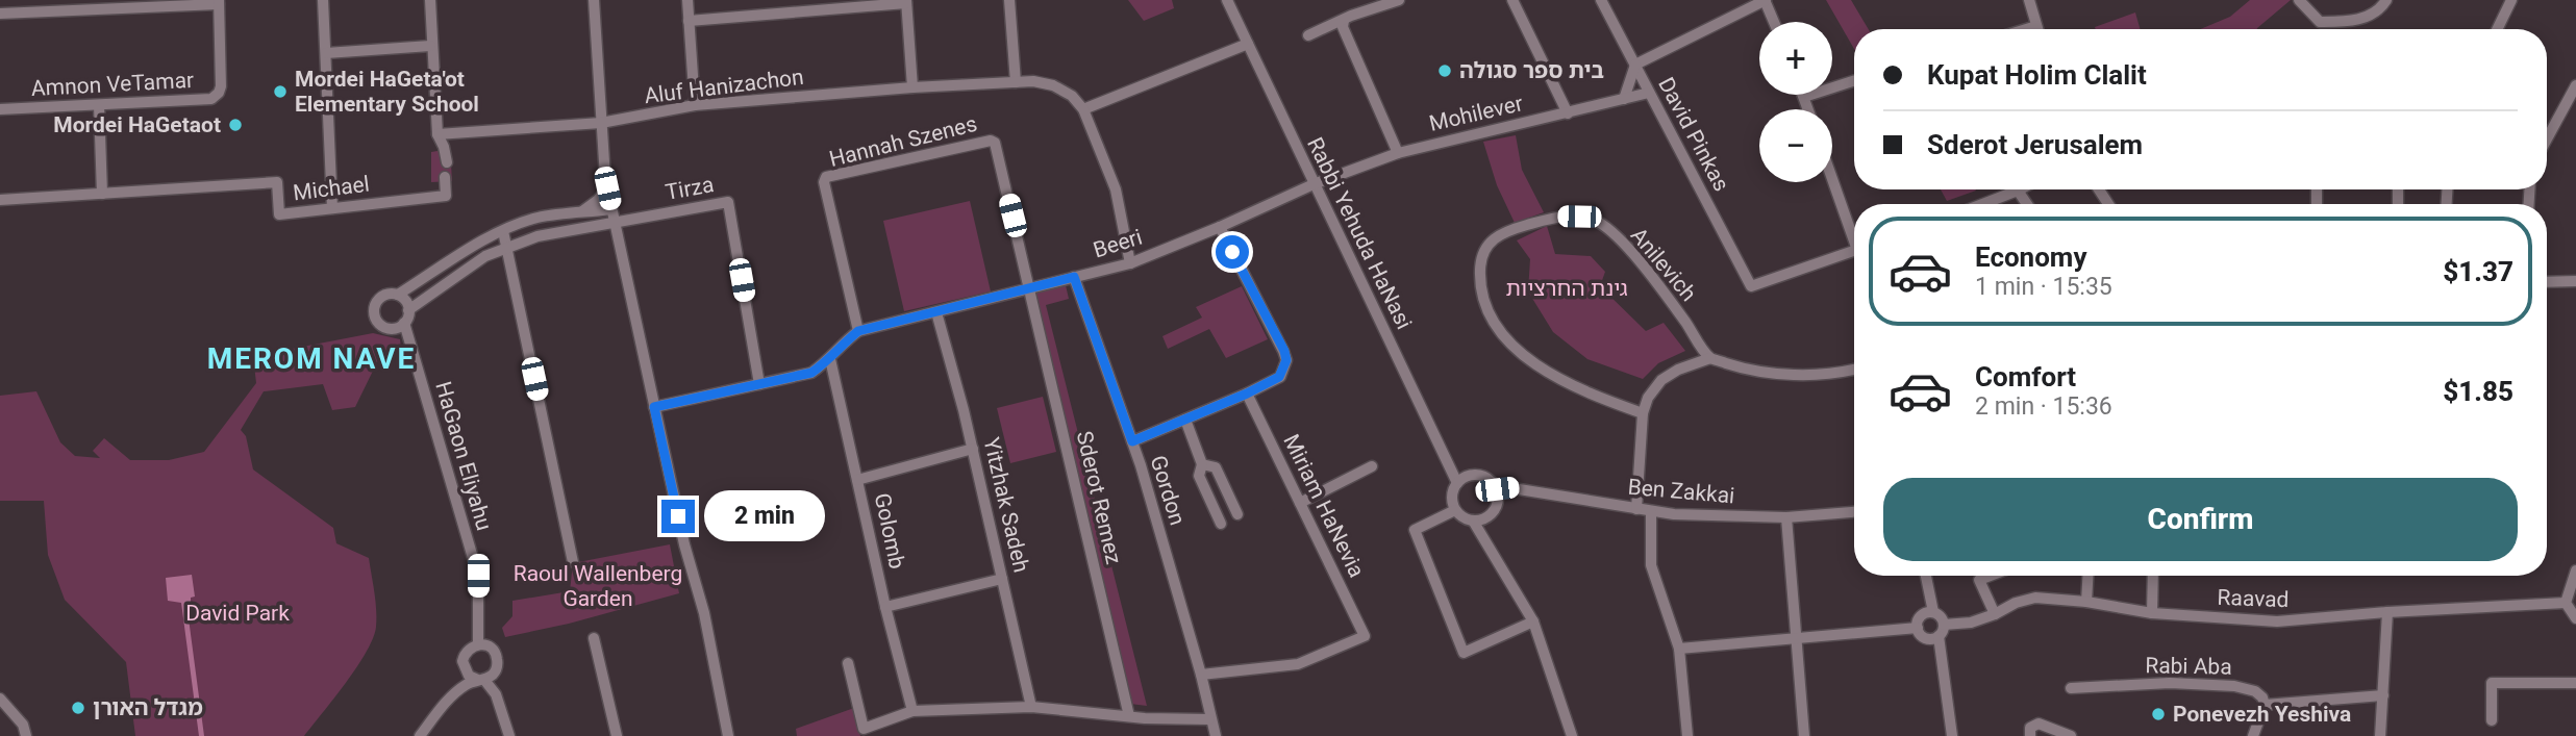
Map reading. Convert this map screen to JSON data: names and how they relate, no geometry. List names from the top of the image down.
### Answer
{
  "streets": {
    "street": [
      "Amnon VeTamar",
      "Aluf Hanizachon",
      "Mohilever",
      "David Pinkas",
      "Hannah Szenes",
      "Michael",
      "Tirza",
      "Rabbi Yehuda HaNasi",
      "Beeri",
      "Anilevich",
      "HaGaon Eliyahu",
      "Gordon",
      "Ben Zakkai",
      "Sderot Remez",
      "Yitzhak Sadeh",
      "Miriam HaNevia",
      "Golomb",
      "Raavad",
      "Rabi Aba"
    ]
  },
  "crossings": [
    ["Mohilever", "David Pinkas"],
    ["Mohilever", "Rabbi Yehuda HaNasi"],
    ["Mohilever", "Beeri"],
    ["Hannah Szenes", "Beeri"],
    ["Hannah Szenes", "Sderot Remez"],
    ["Tirza", "HaGaon Eliyahu"],
    ["Rabbi Yehuda HaNasi", "Beeri"],
    ["Rabbi Yehuda HaNasi", "Ben Zakkai"],
    ["Beeri", "Gordon"],
    ["Beeri", "Sderot Remez"],
    ["Beeri", "Yitzhak Sadeh"],
    ["Gordon", "Miriam HaNevia"]
  ],
  "districts": ["MEROM NAVE"],
  "parks": ["גינת החרציות", "Raoul Wallenberg Garden", "David Park"],
  "places": [
    "בית ספר סגולה",
    "Mordei HaGeta'ot Elementary School",
    "Mordei HaGetaot",
    "מגדל האורן",
    "Ponevezh Yeshiva"
  ],
  "page": {
    "map_buttons": ["+", "−"],
    "banner": ["Kupat Holim Clalit", "Sderot Jerusalem"],
    "list": [
      {
        "name": "Economy",
        "note": "1 min · 15:35",
        "value": "$1.37"
      },
      {
        "name": "Comfort",
        "note": "2 min · 15:36",
        "value": "$1.85"
      }
    ],
    "buttons": "Confirm",
    "bubble": "2 min"
  }
}
